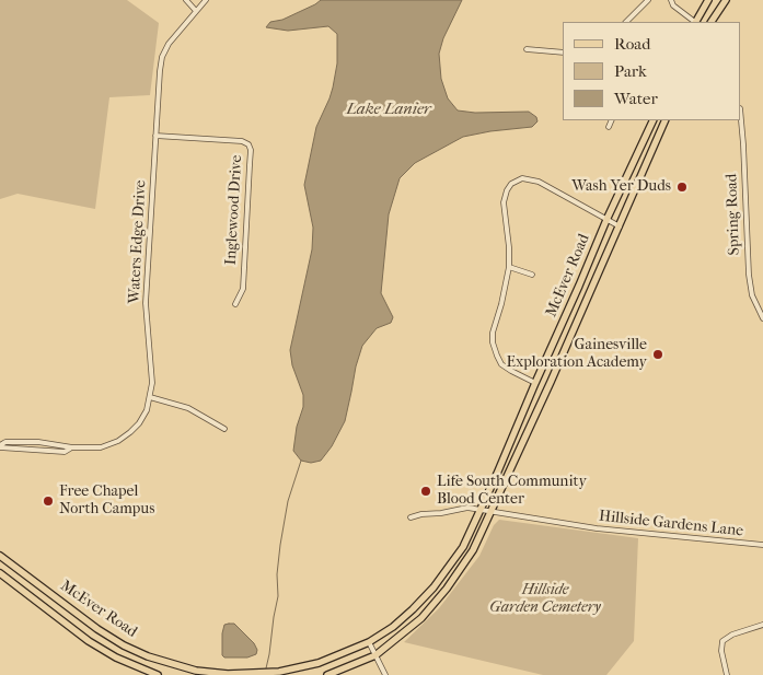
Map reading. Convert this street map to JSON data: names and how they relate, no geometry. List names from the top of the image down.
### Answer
{
  "streets": {
    "main road": ["McEver Road"],
    "street": [
      "Inglewood Drive",
      "Spring Road",
      "Waters Edge Drive",
      "Hillside Gardens Lane"
    ]
  },
  "crossings": [
    ["Inglewood Drive", "Waters Edge Drive"],
    ["McEver Road", "Hillside Gardens Lane"]
  ],
  "water": ["Lake Lanier"],
  "parks": ["Hillside Garden Cemetery"],
  "places": [
    "Wash Yer Duds",
    "Gainesville Exploration Academy",
    "Life South Community Blood Center",
    "Free Chapel North Campus"
  ],
  "legend": ["Road", "Park", "Water"]
}
